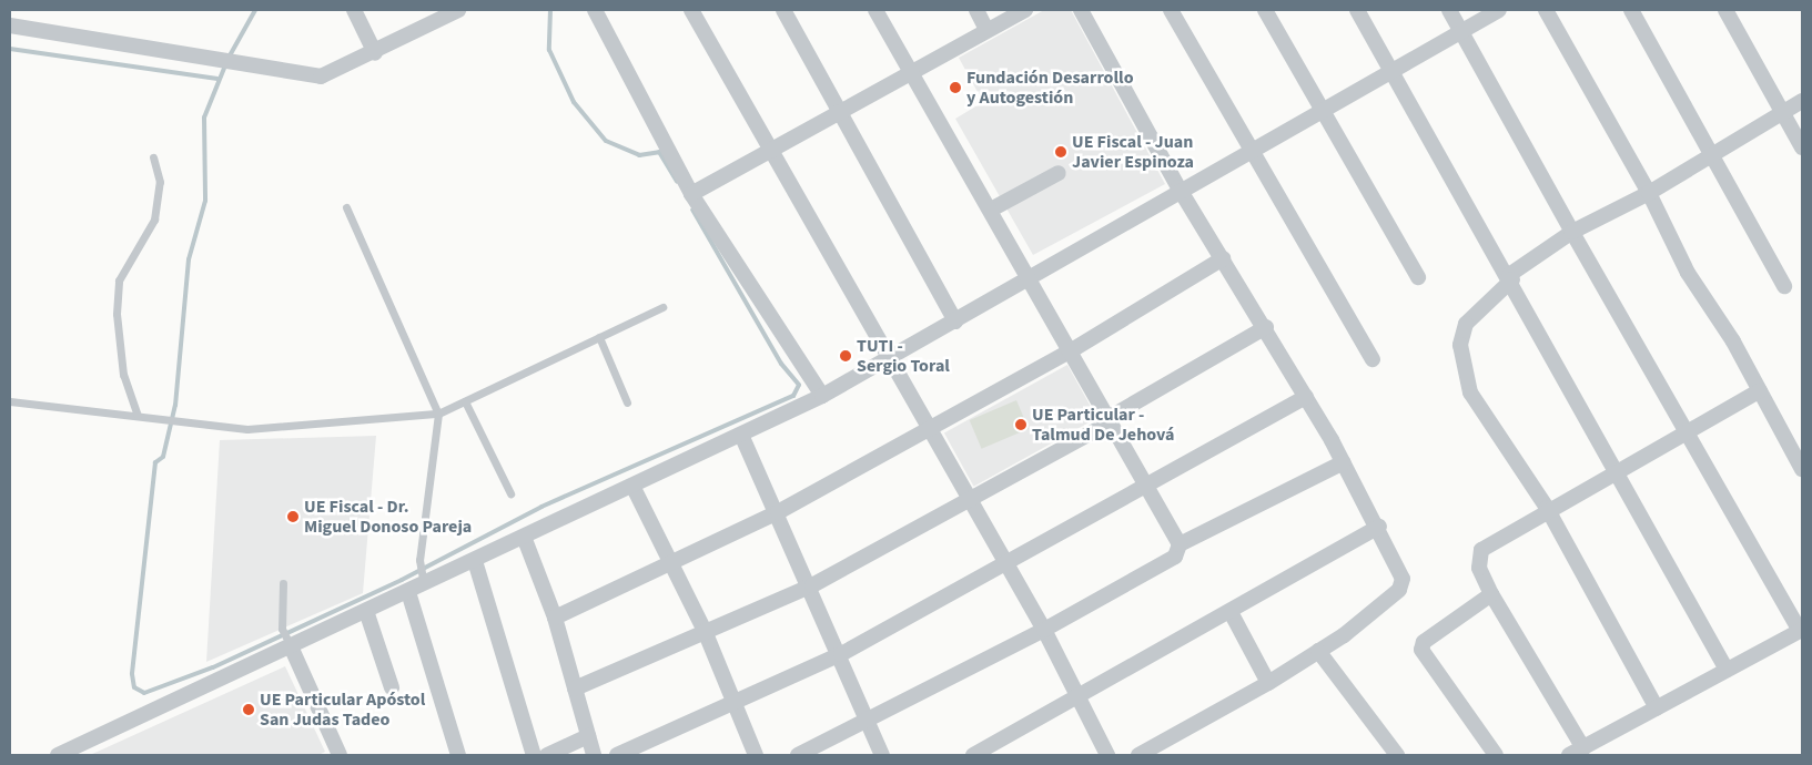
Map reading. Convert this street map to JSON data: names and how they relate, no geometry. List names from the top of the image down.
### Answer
{
  "places": [
    "Fundación Desarrollo y Autogestión",
    "UE Fiscal - Juan Javier Espinoza",
    "TUTI - Sergio Toral",
    "UE Particular - Talmud De Jehová",
    "UE Fiscal - Dr. Miguel Donoso Pareja",
    "UE Particular Apóstol San Judas Tadeo"
  ]
}
